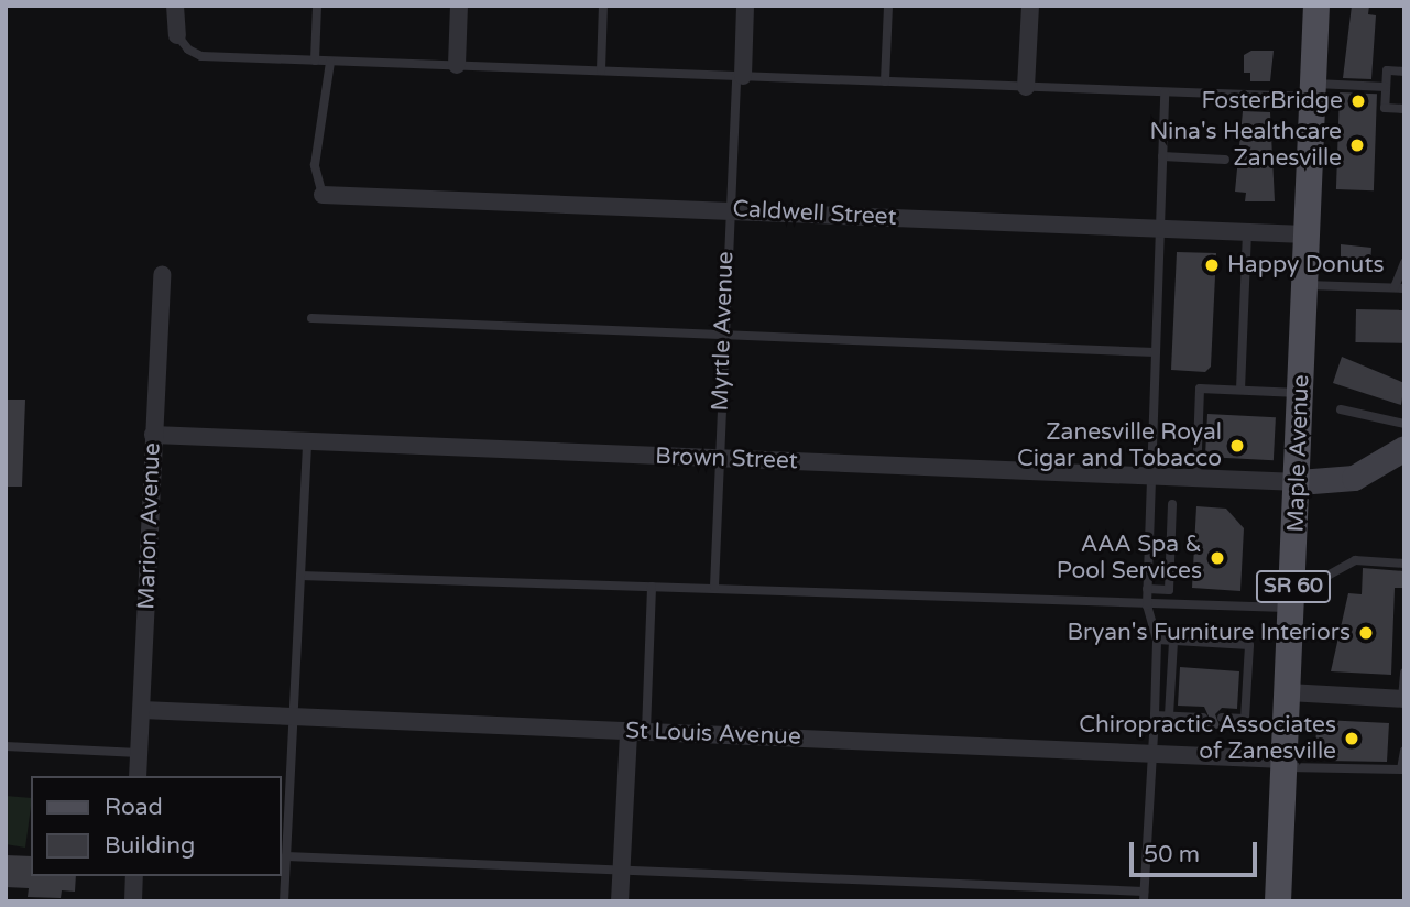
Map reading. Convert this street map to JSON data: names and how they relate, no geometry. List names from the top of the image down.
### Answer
{
  "streets": {
    "main road": ["Maple Avenue", "SR 60"],
    "street": [
      "Caldwell Street",
      "Myrtle Avenue",
      "Brown Street",
      "Marion Avenue",
      "St Louis Avenue"
    ]
  },
  "crossings": [
    ["Caldwell Street", "Myrtle Avenue"],
    ["Caldwell Street", "Maple Avenue"],
    ["Myrtle Avenue", "Brown Street"],
    ["Maple Avenue", "Brown Street"],
    ["Maple Avenue", "St Louis Avenue"],
    ["Brown Street", "Marion Avenue"],
    ["Marion Avenue", "St Louis Avenue"]
  ],
  "places": [
    "FosterBridge",
    "Nina's Healthcare Zanesville",
    "Happy Donuts",
    "Zanesville Royal Cigar and Tobacco",
    "AAA Spa & Pool Services",
    "Bryan's Furniture Interiors",
    "Chiropractic Associates of Zanesville"
  ],
  "legend": ["Road", "Building"],
  "scale_bar": "50 m"
}
